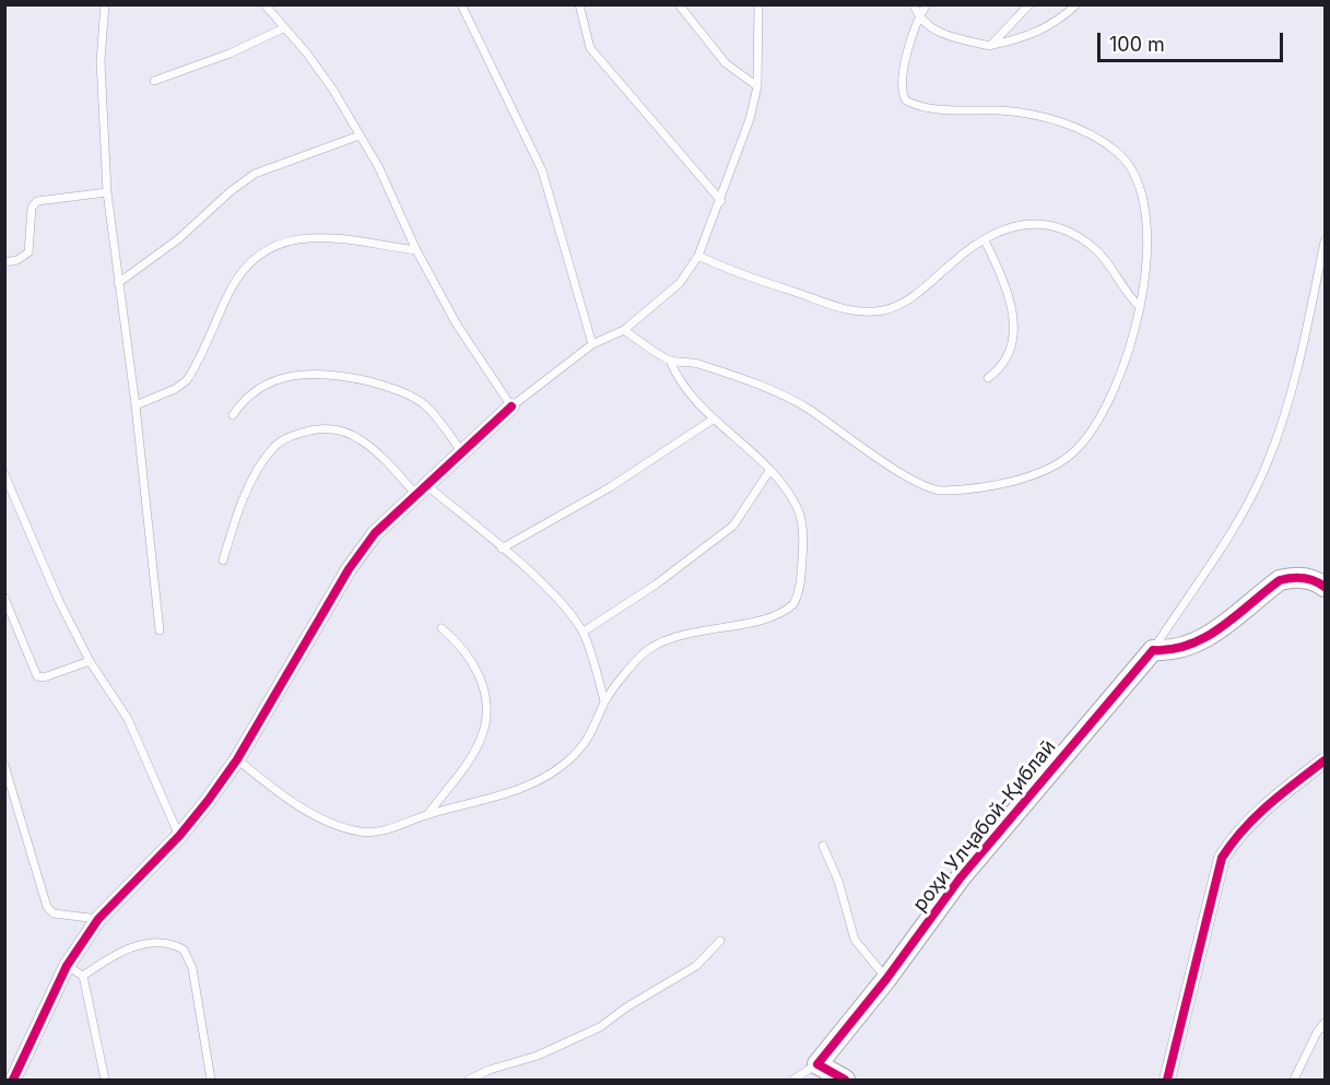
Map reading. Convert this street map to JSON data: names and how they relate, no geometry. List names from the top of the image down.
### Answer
{
  "streets": {
    "street": ["роҳи Улҷабой-Қиблаӣ"]
  },
  "scale_bar": "100 m"
}
